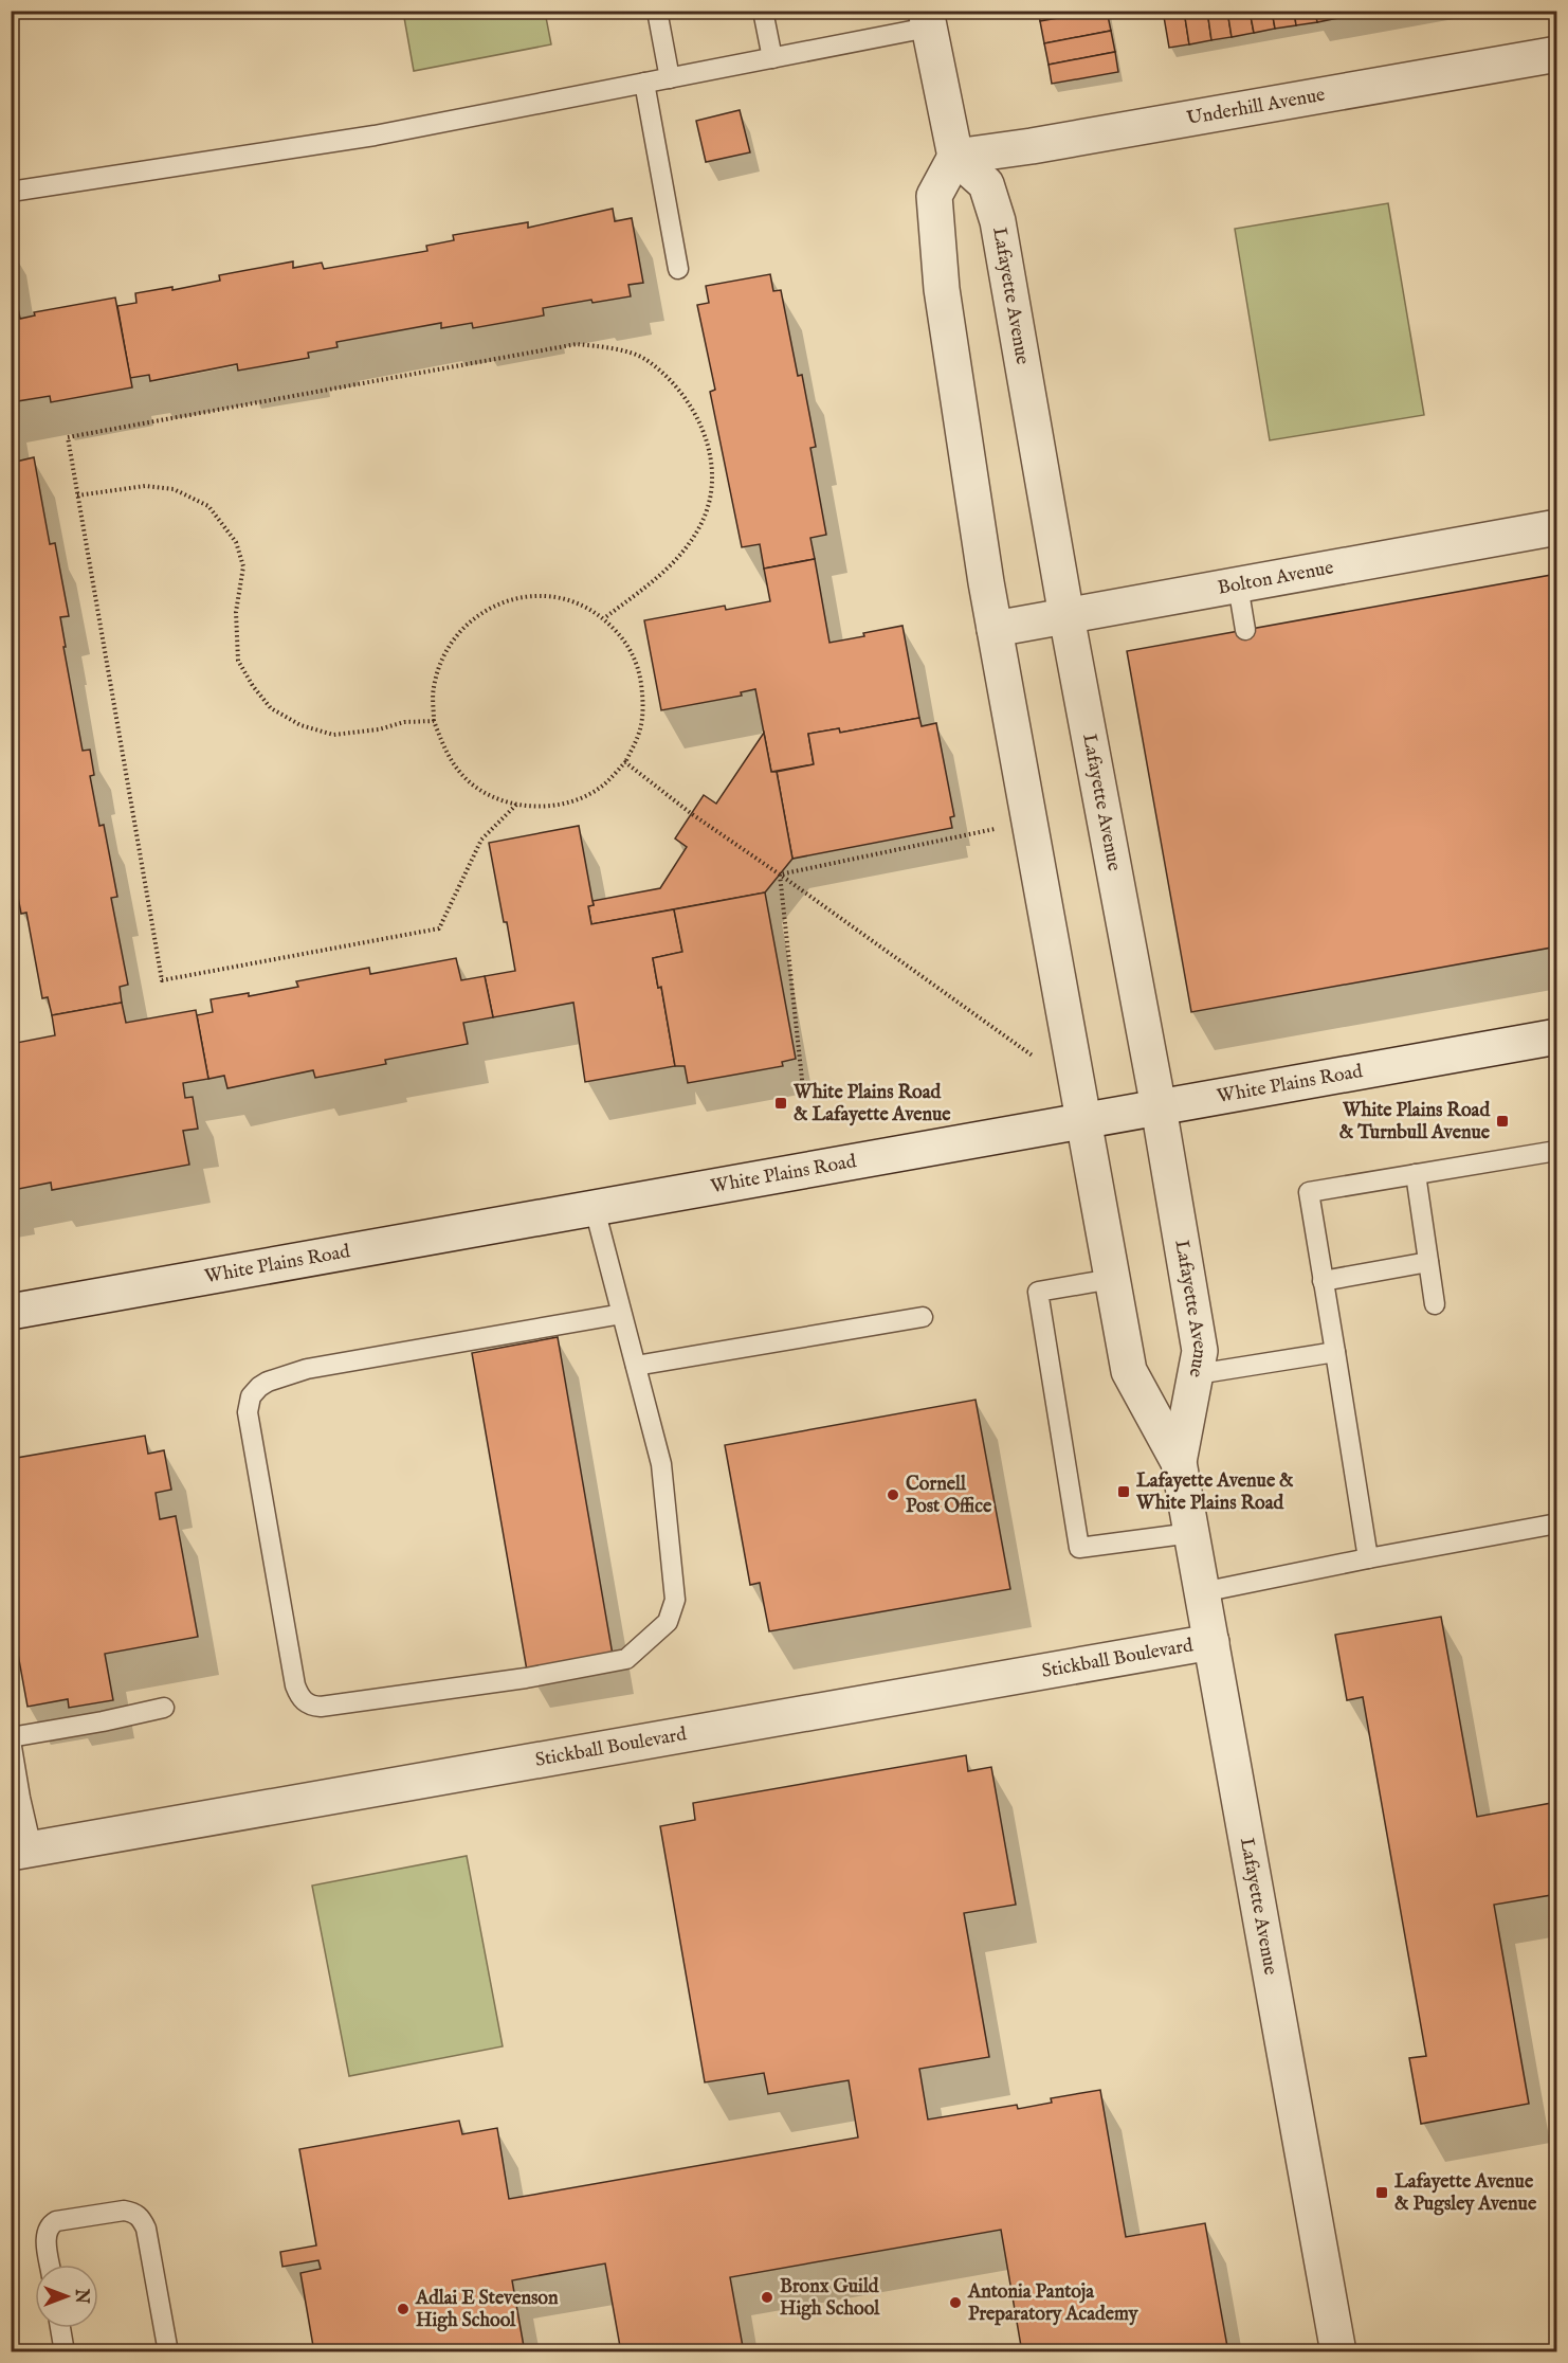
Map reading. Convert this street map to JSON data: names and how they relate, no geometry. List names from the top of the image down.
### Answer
{
  "streets": {
    "street": [
      "Underhill Avenue",
      "Lafayette Avenue",
      "Bolton Avenue",
      "White Plains Road",
      "Stickball Boulevard"
    ]
  },
  "crossings": [
    ["Underhill Avenue", "Lafayette Avenue"],
    ["Lafayette Avenue", "Bolton Avenue"],
    ["Lafayette Avenue", "White Plains Road"],
    ["Lafayette Avenue", "Stickball Boulevard"]
  ],
  "places": {
    "transit": [
      "White Plains Road & Lafayette Avenue",
      "White Plains Road & Turnbull Avenue",
      "Lafayette Avenue & White Plains Road",
      "Lafayette Avenue & Pugsley Avenue"
    ],
    "other": [
      "Cornell Post Office",
      "Bronx Guild High School",
      "Antonia Pantoja Preparatory Academy",
      "Adlai E Stevenson High School"
    ]
  },
  "north": "right"
}
